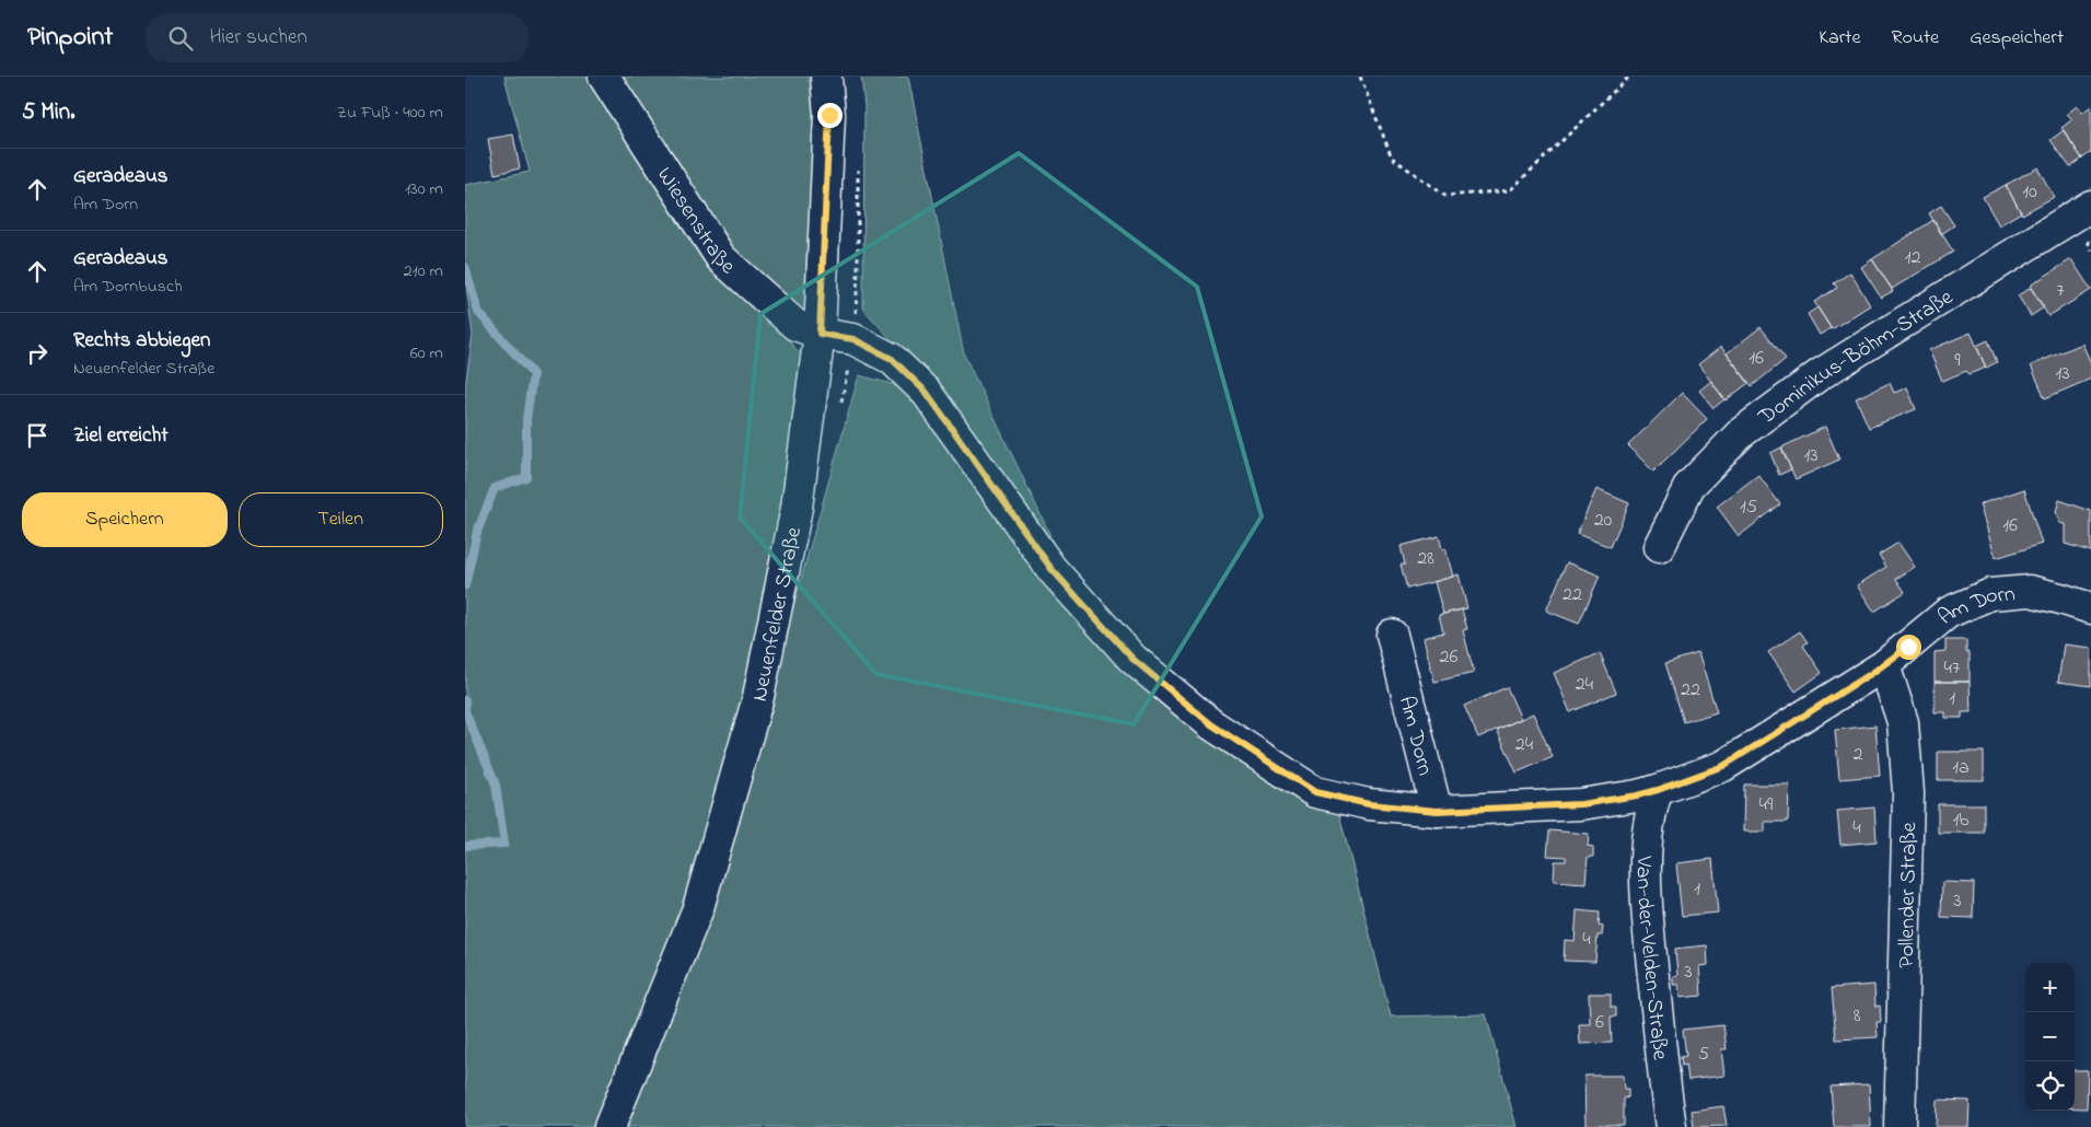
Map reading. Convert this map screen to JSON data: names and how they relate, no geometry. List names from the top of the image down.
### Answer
{
  "streets": {
    "street": [
      "Wiesenstraße",
      "Dominikus-Böhm-Straße",
      "Am Dorn",
      "Neuenfelder Straße",
      "Pollender Straße",
      "Van-der-Velden-Straße"
    ]
  },
  "crossings": [
    ["Wiesenstraße", "Am Dorn"],
    ["Wiesenstraße", "Neuenfelder Straße"],
    ["Am Dorn", "Pollender Straße"],
    ["Am Dorn", "Van-der-Velden-Straße"]
  ],
  "house_numbers": [
    "10",
    "12",
    "7",
    "16",
    "9",
    "13",
    "13",
    "15",
    "20",
    "16",
    "28",
    "22",
    "26",
    "47",
    "24",
    "22",
    "1",
    "24",
    "2",
    "1a",
    "49",
    "1b",
    "4",
    "1",
    "3",
    "4",
    "3",
    "8",
    "6",
    "5"
  ],
  "page": {
    "header": "Pinpoint",
    "search": "Hier suchen",
    "nav": ["Karte", "Route", "Gespeichert"],
    "heading": ["5 Min.", "Zu Fuß · 400 m"],
    "list": [
      ["Geradeaus", "Am Dorn", "130 m"],
      ["Geradeaus", "Am Dornbusch", "210 m"],
      ["Rechts abbiegen", "Neuenfelder Straße", "60 m"],
      "Ziel erreicht"
    ],
    "buttons": ["Speichern", "Teilen"],
    "map_buttons": ["+", "−"]
  }
}
